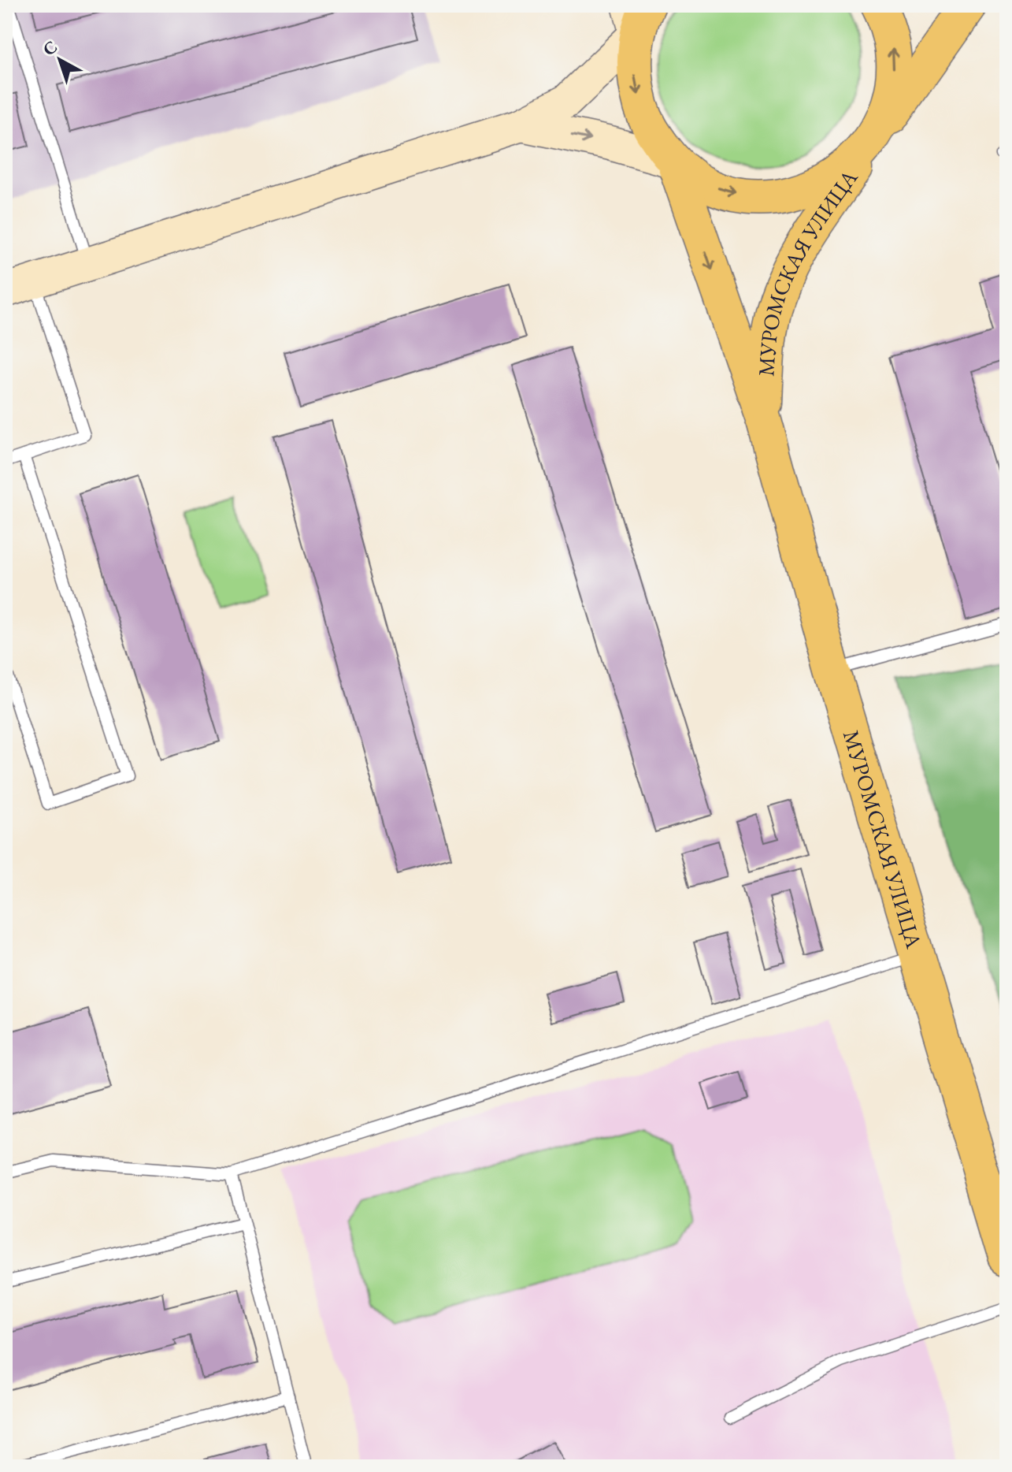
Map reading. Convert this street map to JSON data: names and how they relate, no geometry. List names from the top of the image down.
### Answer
{
  "streets": {
    "main road": ["МУРОМСКАЯ УЛИЦА"]
  },
  "north": "top left"
}
